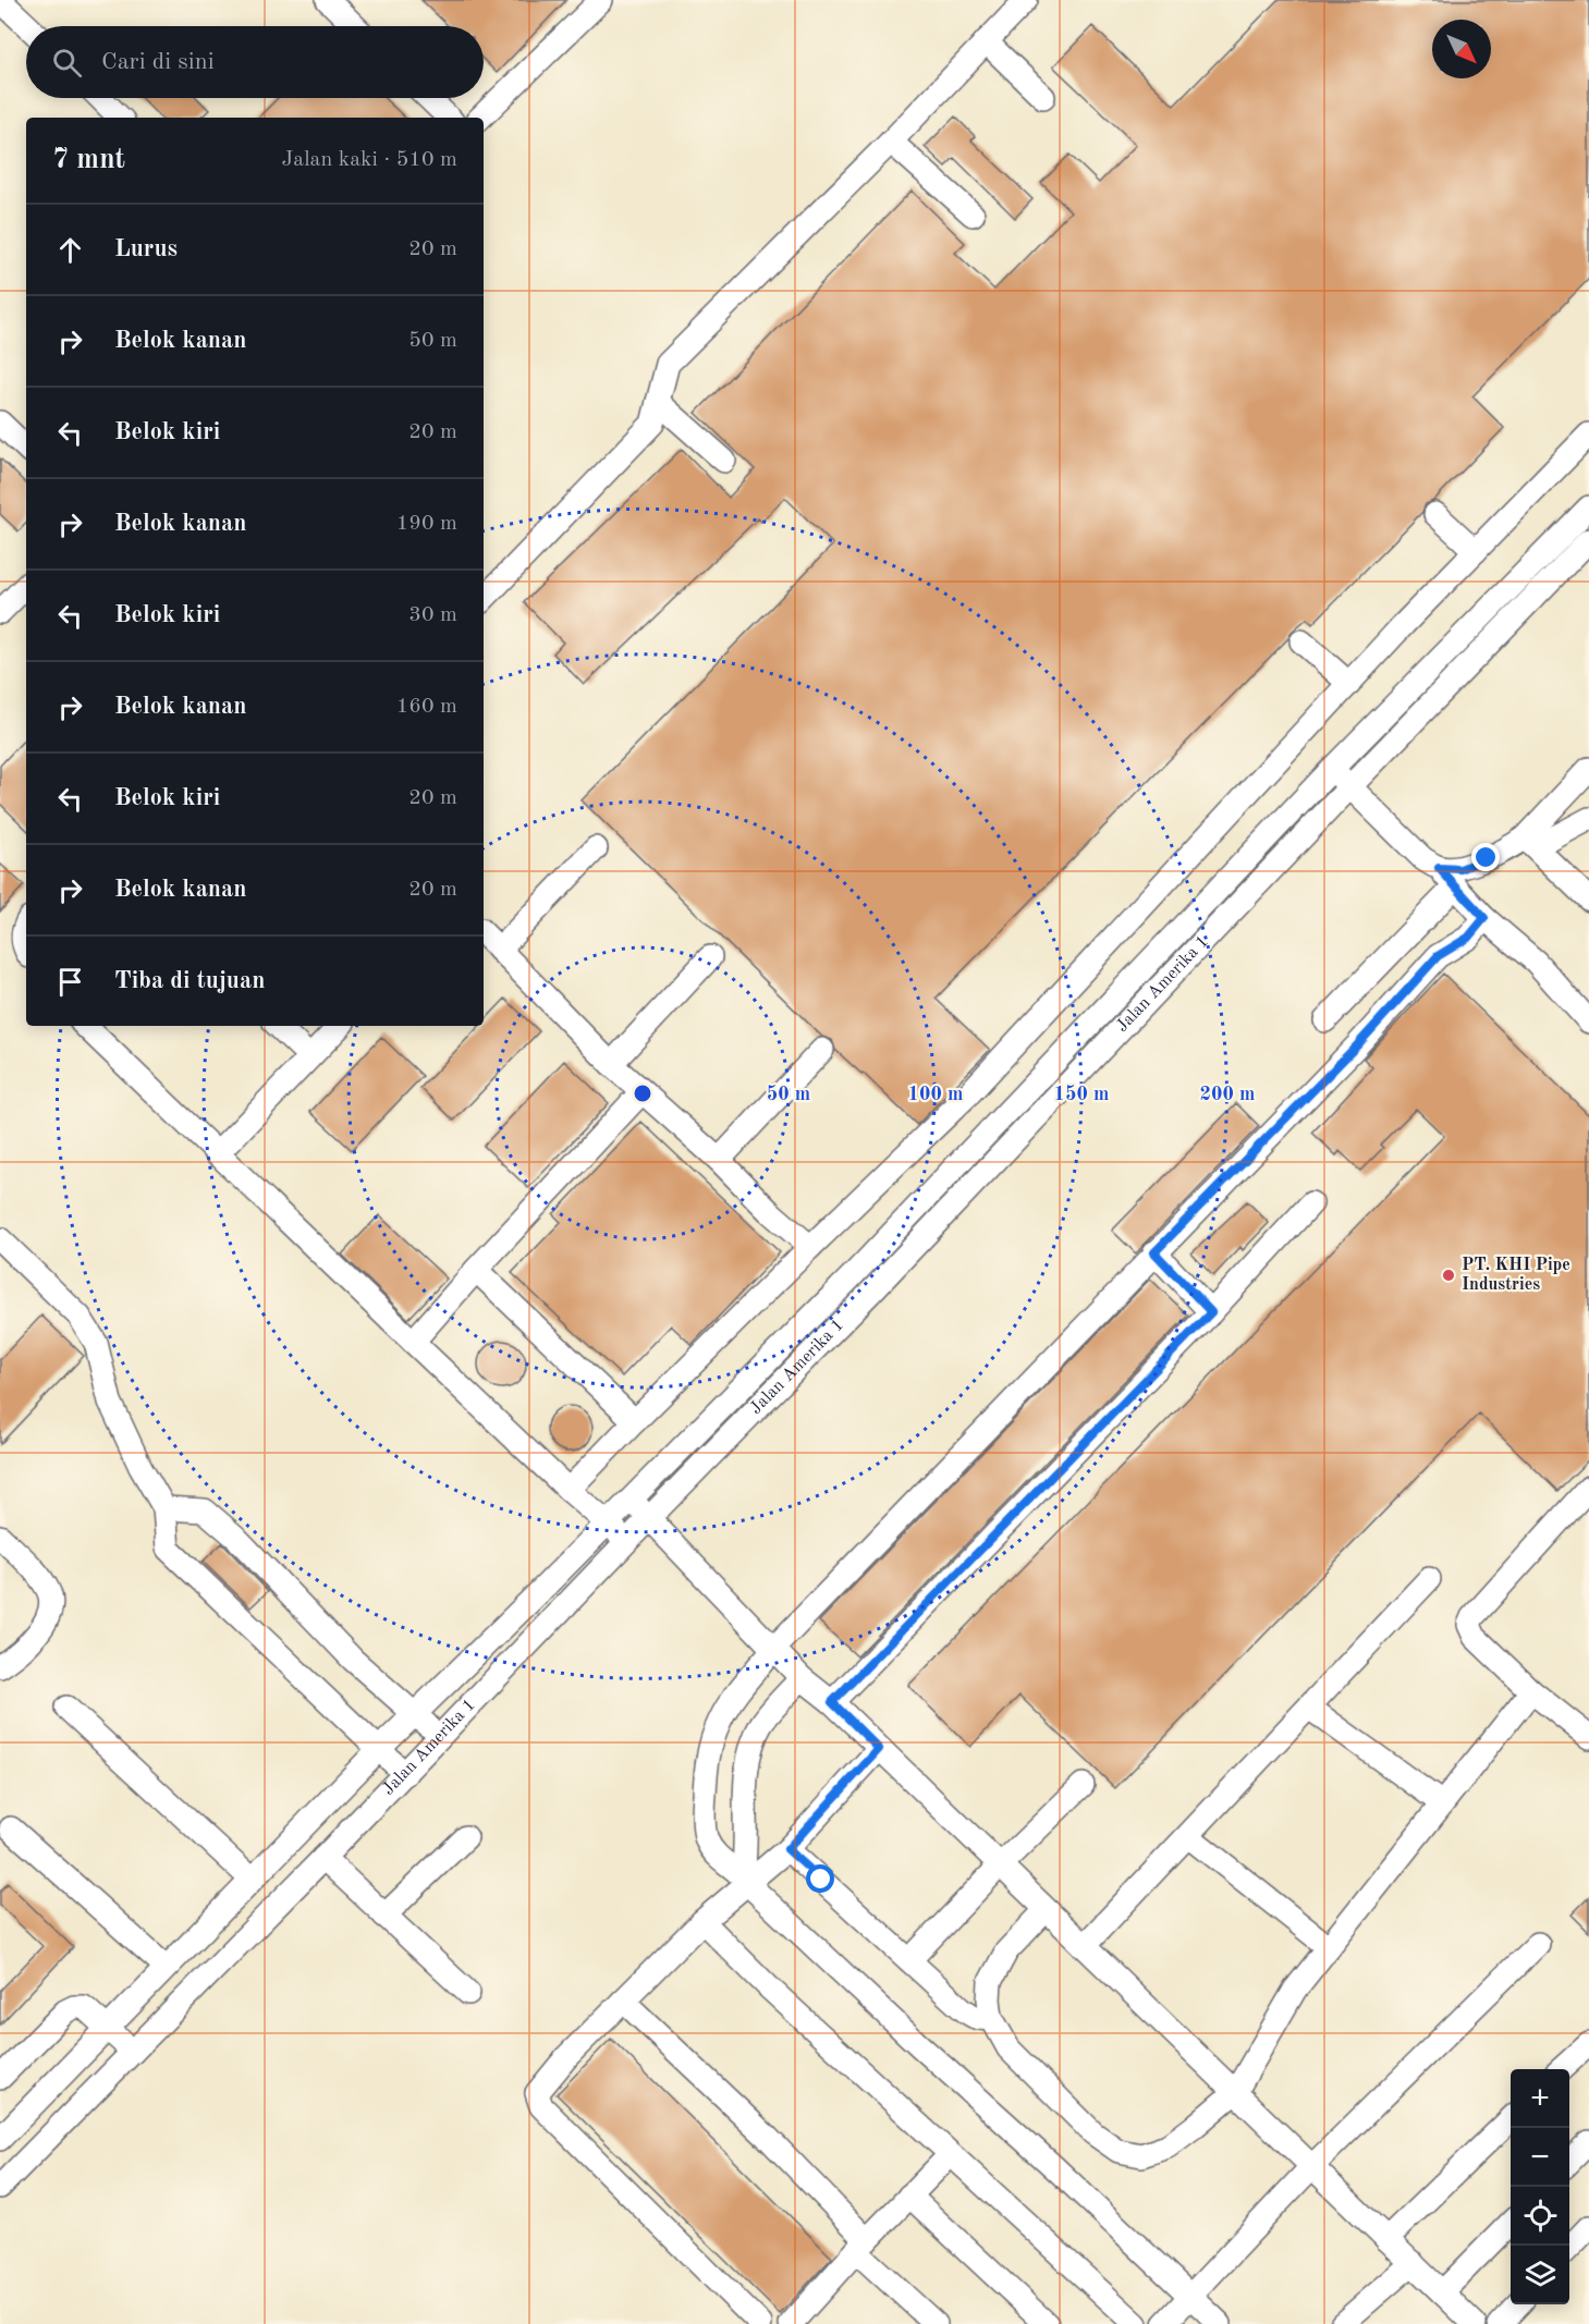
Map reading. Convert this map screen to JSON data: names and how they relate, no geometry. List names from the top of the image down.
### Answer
{
  "streets": {
    "street": ["Jalan Amerika 1"]
  },
  "places": ["PT. KHI Pipe Industries"],
  "north": "bottom right",
  "page": {
    "search": "Cari di sini",
    "heading": ["7 mnt", "Jalan kaki · 510 m"],
    "list": [
      ["Lurus", "20 m"],
      ["Belok kanan", "50 m"],
      ["Belok kiri", "20 m"],
      ["Belok kanan", "190 m"],
      ["Belok kiri", "30 m"],
      ["Belok kanan", "160 m"],
      ["Belok kiri", "20 m"],
      ["Belok kanan", "20 m"],
      "Tiba di tujuan"
    ],
    "map_buttons": ["+", "−"]
  },
  "rings": [
    "50 m",
    "100 m",
    "150 m",
    "200 m"
  ]
}
